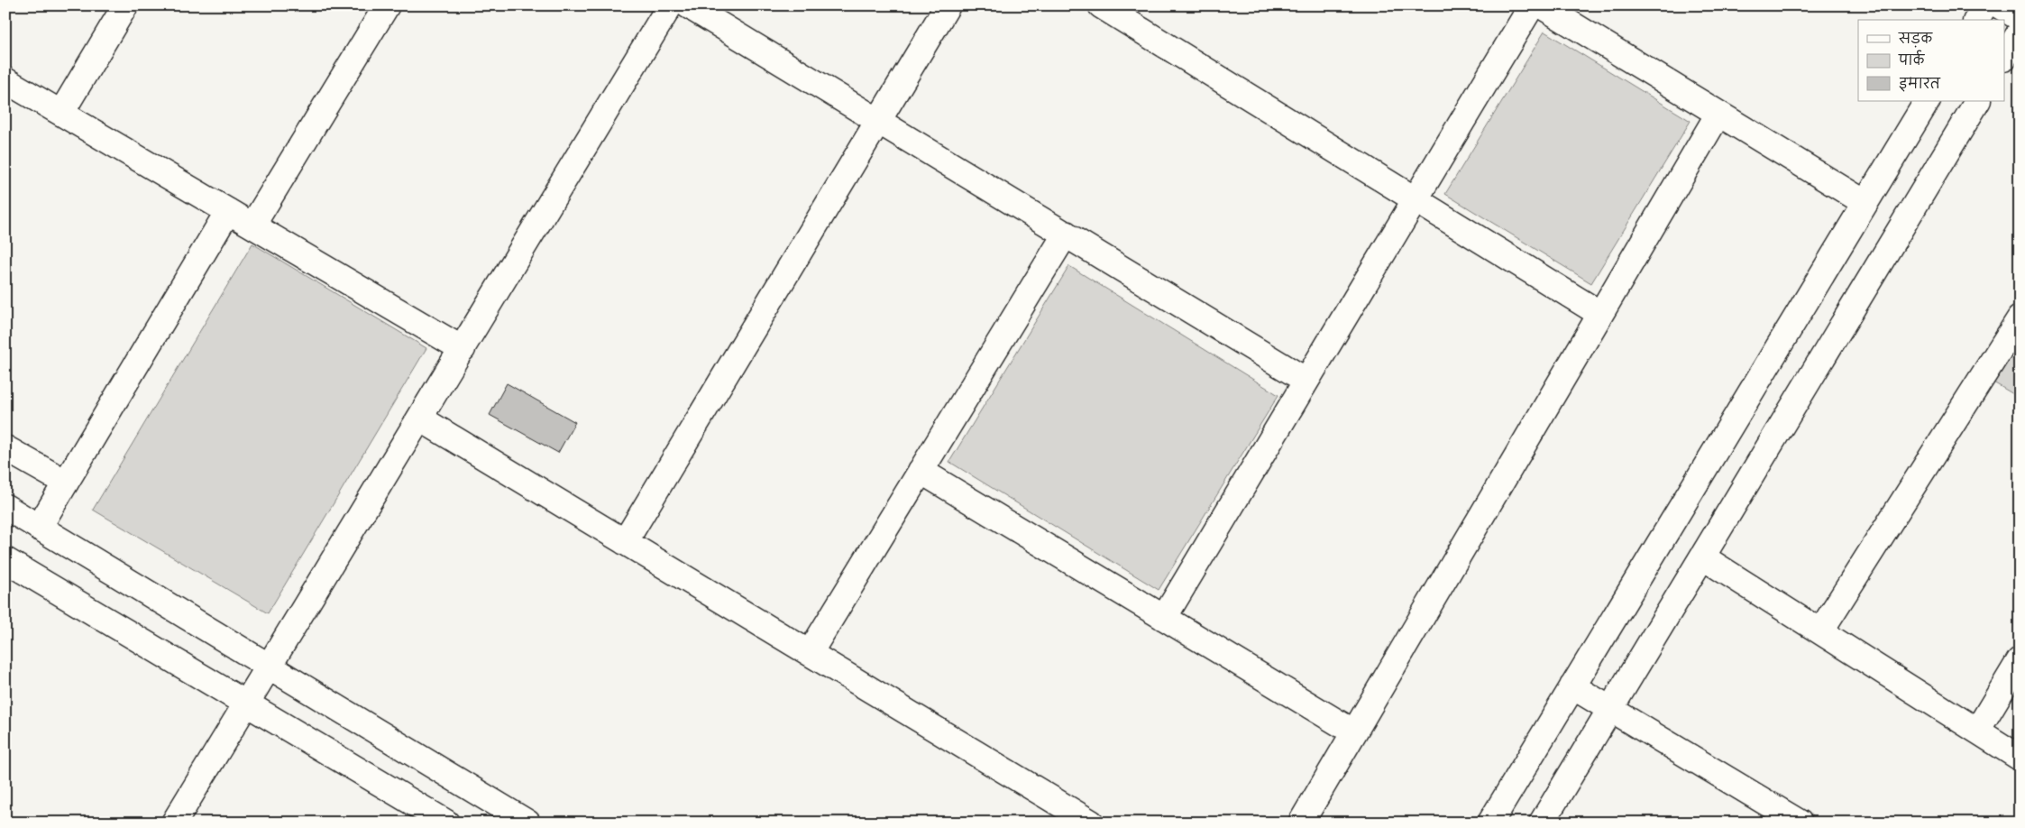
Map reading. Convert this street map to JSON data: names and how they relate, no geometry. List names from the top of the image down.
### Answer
{
  "legend": ["सड़क", "पार्क", "इमारत"]
}
